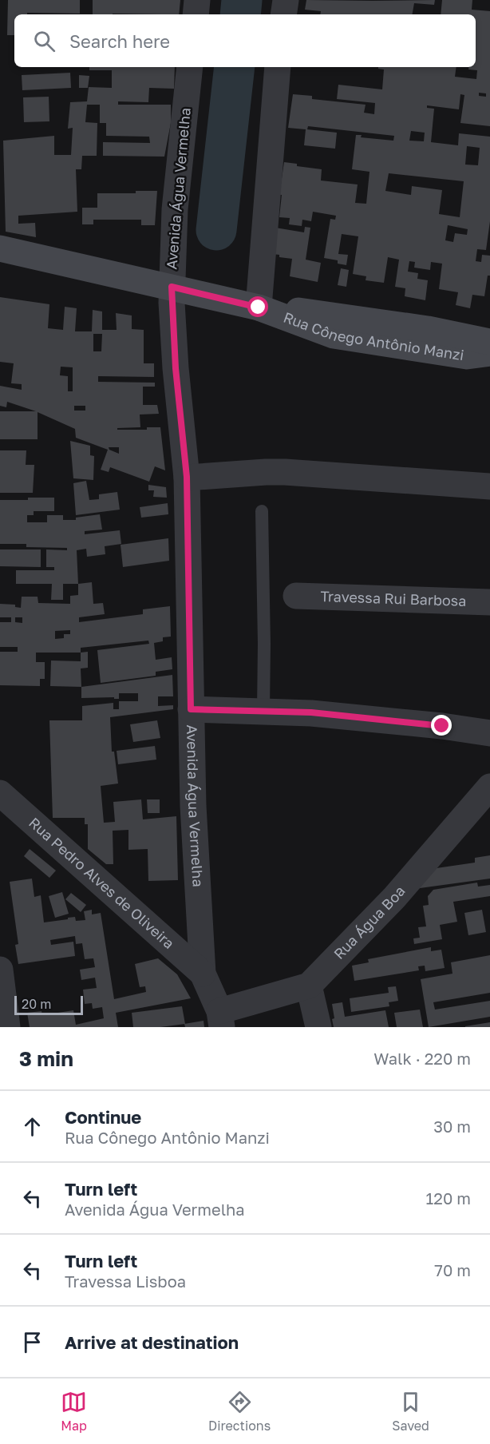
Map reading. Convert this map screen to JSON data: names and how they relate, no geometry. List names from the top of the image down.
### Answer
{
  "streets": {
    "street": [
      "Avenida Água Vermelha",
      "Rua Cônego Antônio Manzi",
      "Travessa Rui Barbosa",
      "Rua Pedro Alves de Oliveira",
      "Rua Água Boa"
    ]
  },
  "crossings": [
    ["Avenida Água Vermelha", "Rua Cônego Antônio Manzi"],
    ["Avenida Água Vermelha", "Rua Pedro Alves de Oliveira"],
    ["Avenida Água Vermelha", "Rua Água Boa"]
  ],
  "scale_bar": "20 m",
  "page": {
    "search": "Search here",
    "scale": "20 m",
    "heading": ["3 min", "Walk · 220 m"],
    "list": [
      ["Continue", "Rua Cônego Antônio Manzi", "30 m"],
      ["Turn left", "Avenida Água Vermelha", "120 m"],
      ["Turn left", "Travessa Lisboa", "70 m"],
      "Arrive at destination"
    ],
    "nav": ["Map", "Directions", "Saved"]
  }
}
